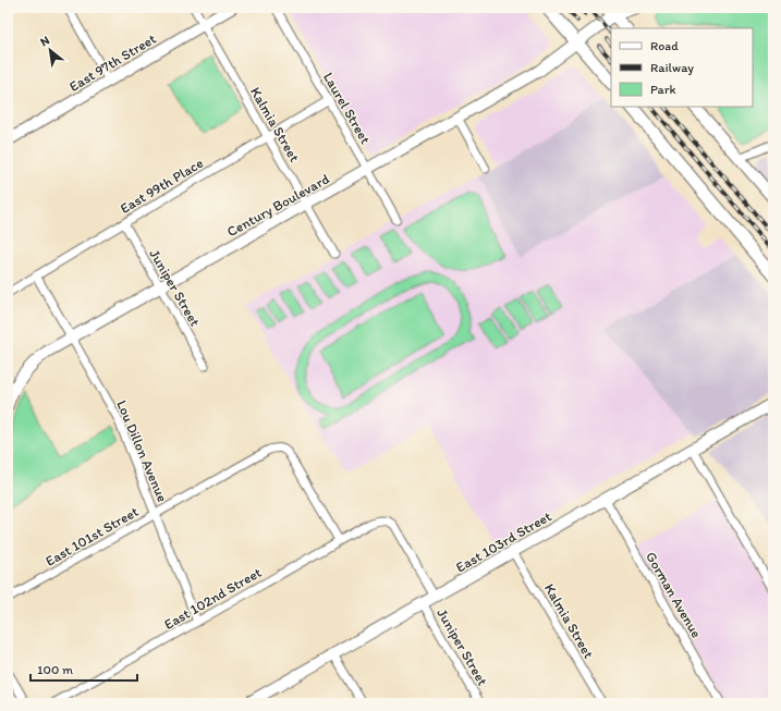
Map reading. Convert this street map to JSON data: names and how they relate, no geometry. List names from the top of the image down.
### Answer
{
  "streets": {
    "street": [
      "East 97th Street",
      "Laurel Street",
      "Kalmia Street",
      "East 99th Place",
      "Century Boulevard",
      "Juniper Street",
      "Lou Dillon Avenue",
      "East 101st Street",
      "East 103rd Street",
      "Gorman Avenue",
      "East 102nd Street"
    ]
  },
  "crossings": [
    ["East 97th Street", "Kalmia Street"],
    ["Laurel Street", "East 99th Place"],
    ["Laurel Street", "Century Boulevard"],
    ["Kalmia Street", "East 99th Place"],
    ["Kalmia Street", "Century Boulevard"],
    ["Kalmia Street", "East 103rd Street"],
    ["East 99th Place", "Juniper Street"],
    ["East 99th Place", "Lou Dillon Avenue"],
    ["Century Boulevard", "Juniper Street"],
    ["Century Boulevard", "Lou Dillon Avenue"],
    ["Juniper Street", "East 103rd Street"],
    ["Juniper Street", "East 102nd Street"],
    ["Lou Dillon Avenue", "East 101st Street"],
    ["Lou Dillon Avenue", "East 102nd Street"],
    ["East 101st Street", "East 102nd Street"],
    ["East 103rd Street", "Gorman Avenue"]
  ],
  "legend": ["Road", "Railway", "Park"],
  "scale_bar": "100 m",
  "north": "top left"
}
